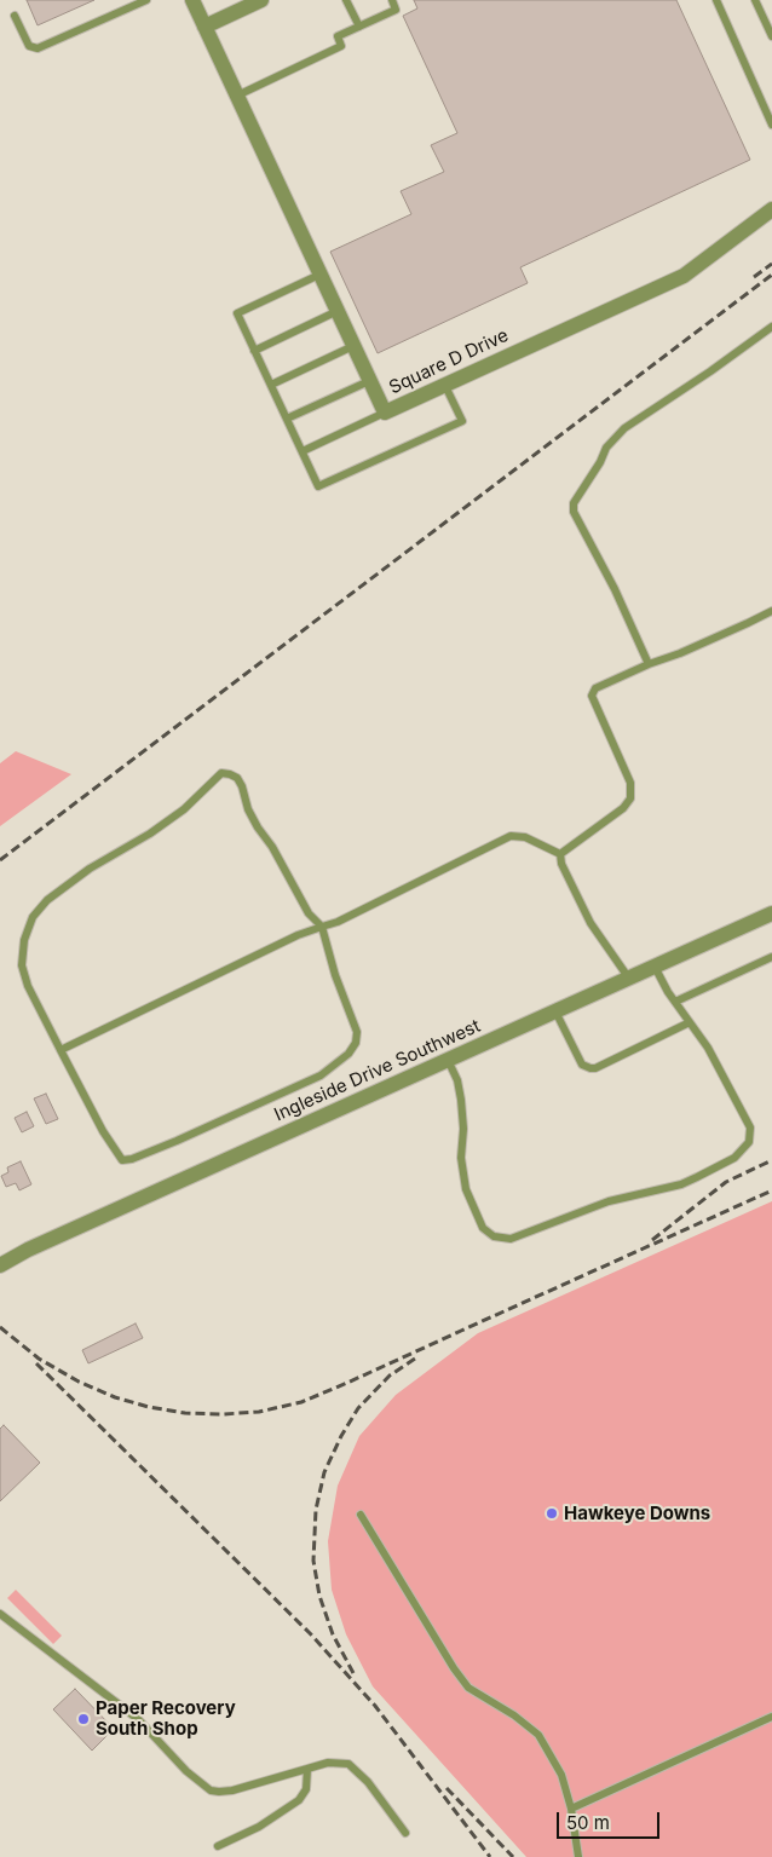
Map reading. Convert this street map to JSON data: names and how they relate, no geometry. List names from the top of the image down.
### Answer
{
  "streets": {
    "street": ["Square D Drive", "Ingleside Drive Southwest"]
  },
  "places": ["Hawkeye Downs", "Paper Recovery South Shop"],
  "scale_bar": "50 m"
}
